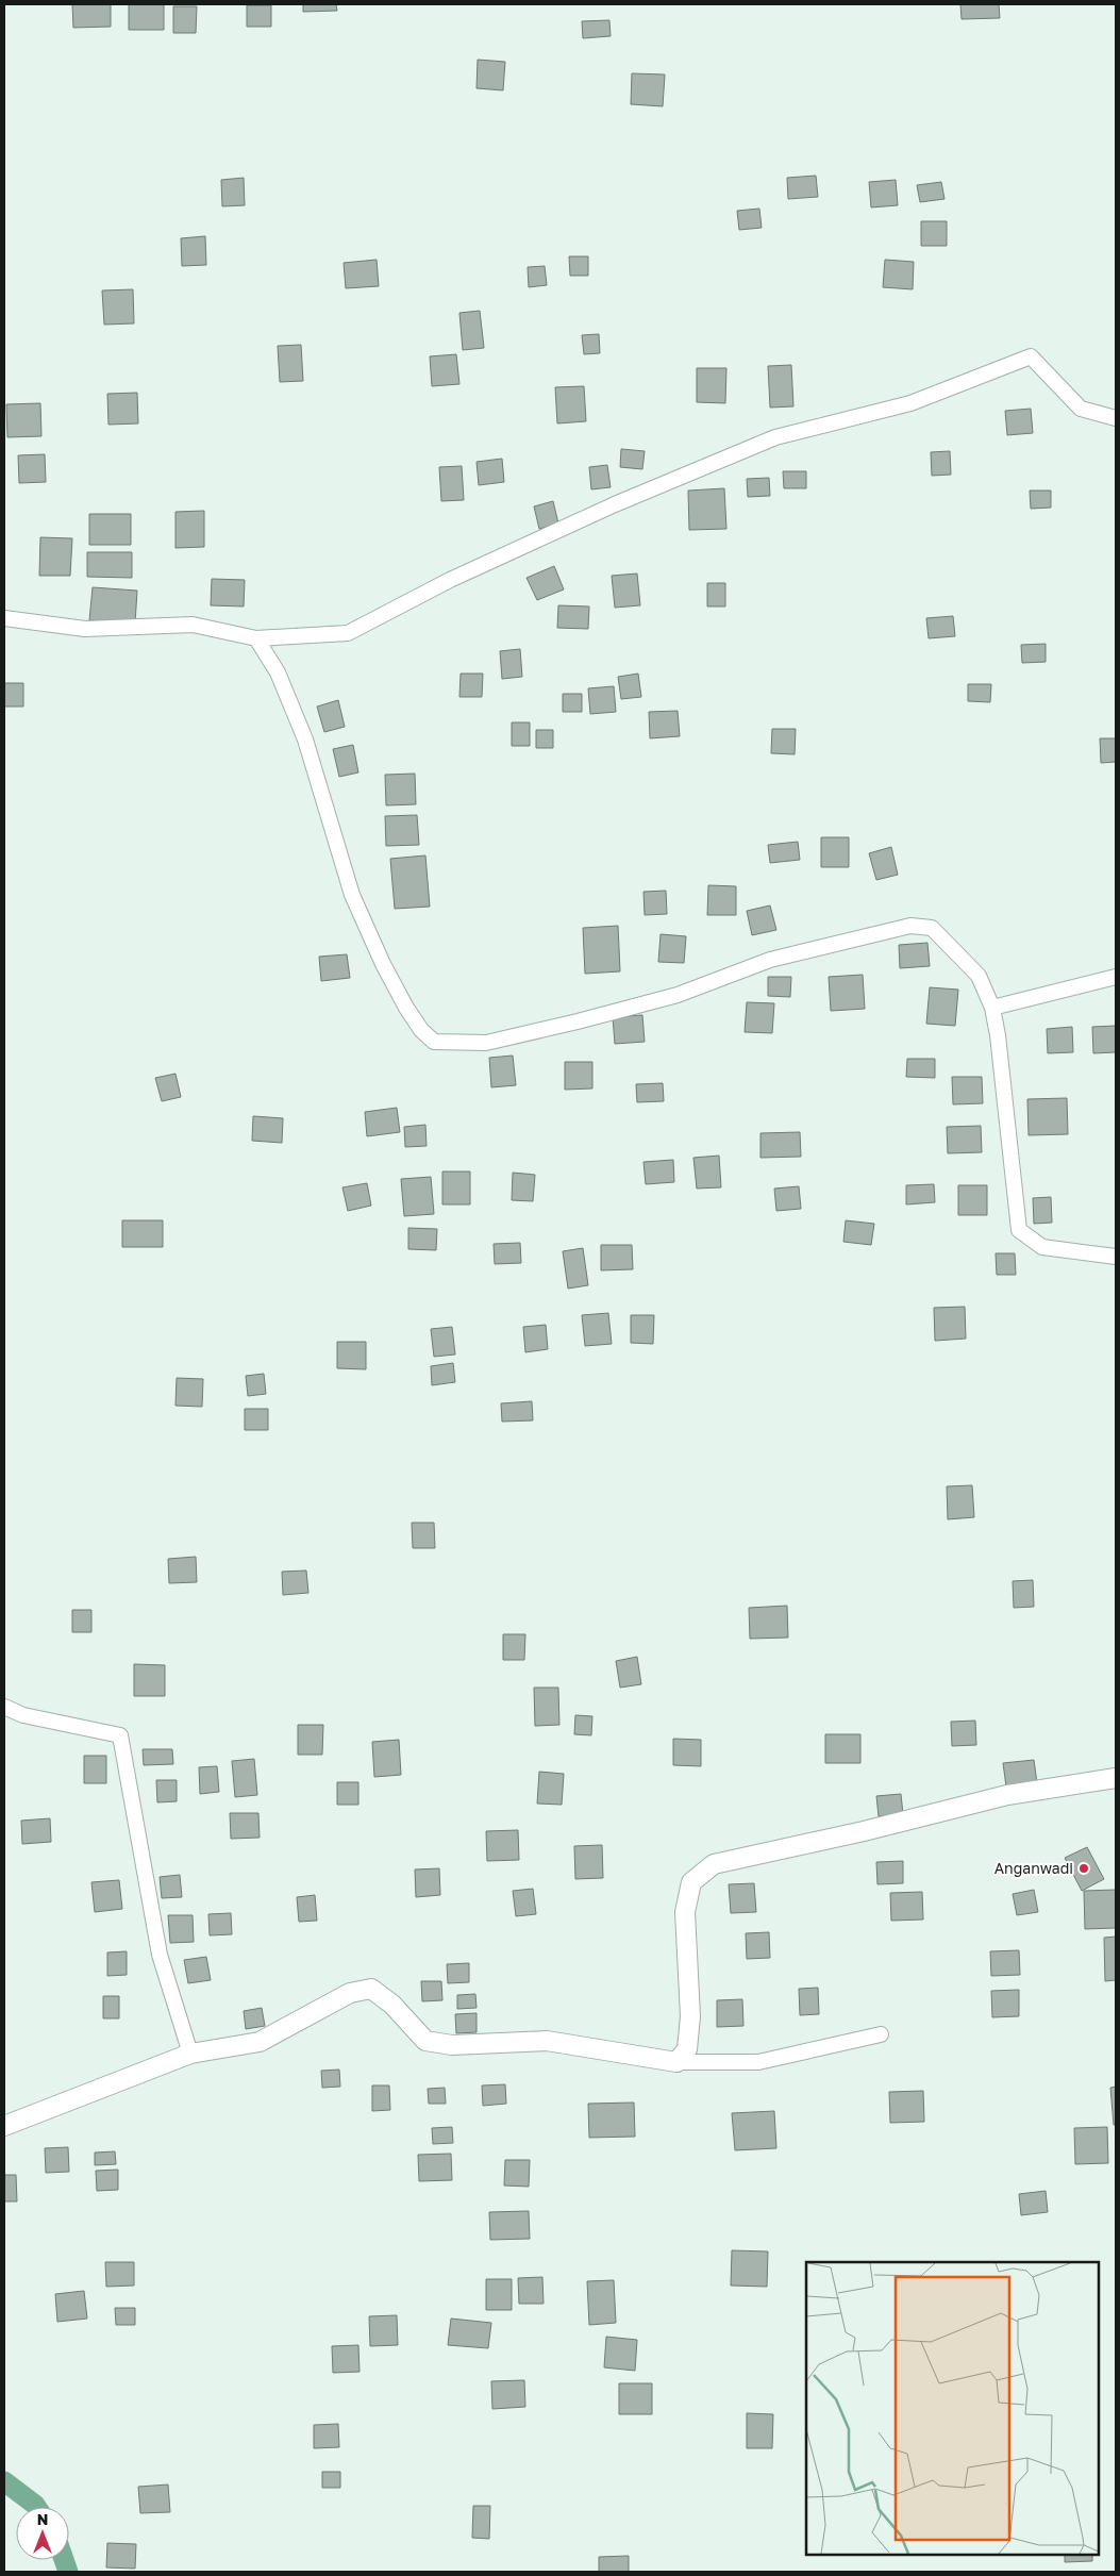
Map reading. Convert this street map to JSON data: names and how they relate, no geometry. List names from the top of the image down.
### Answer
{
  "places": ["Anganwadi"],
  "north": "top"
}
